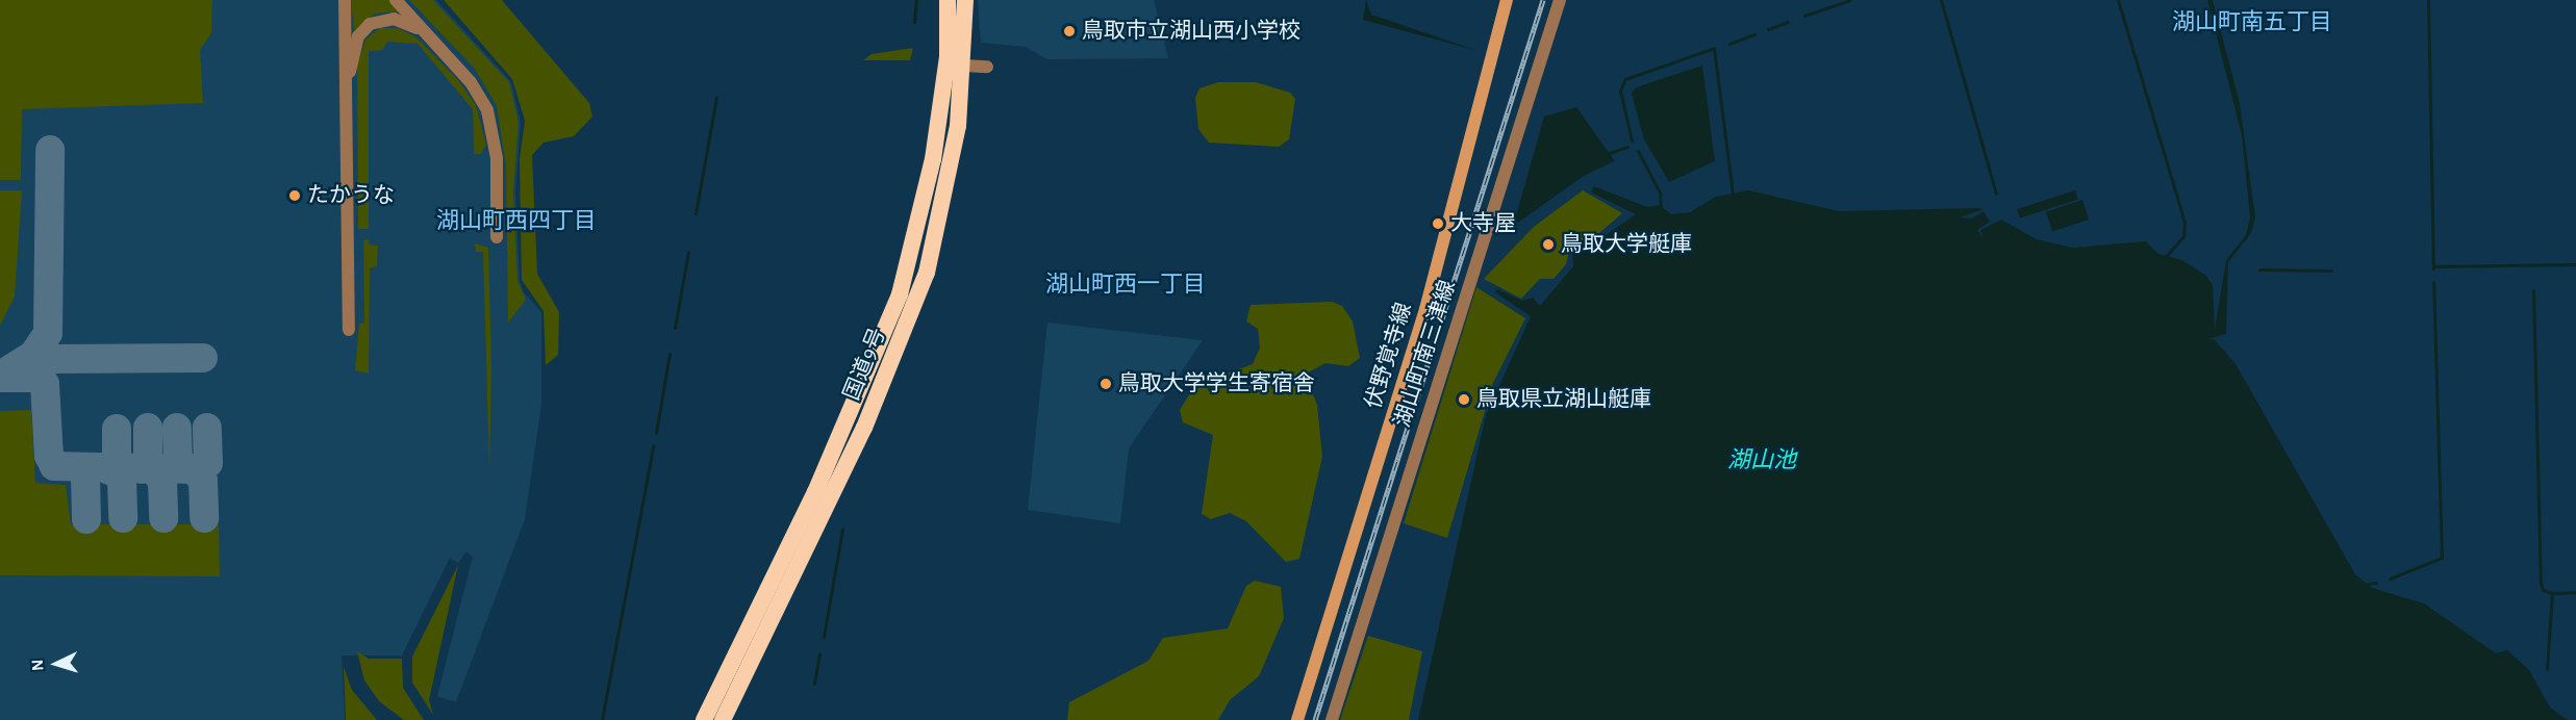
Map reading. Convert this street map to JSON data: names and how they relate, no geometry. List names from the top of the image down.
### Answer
{
  "streets": {
    "highway": ["国道9号"],
    "main road": ["伏野覚寺線"],
    "street": ["湖山町南三津線"]
  },
  "districts": ["湖山町南五丁目", "湖山町西四丁目", "湖山町西一丁目"],
  "water": ["湖山池"],
  "places": [
    "鳥取市立湖山西小学校",
    "たかうな",
    "大寺屋",
    "鳥取大学艇庫",
    "鳥取大学学生寄宿舎",
    "鳥取県立湖山艇庫"
  ],
  "north": "left"
}
